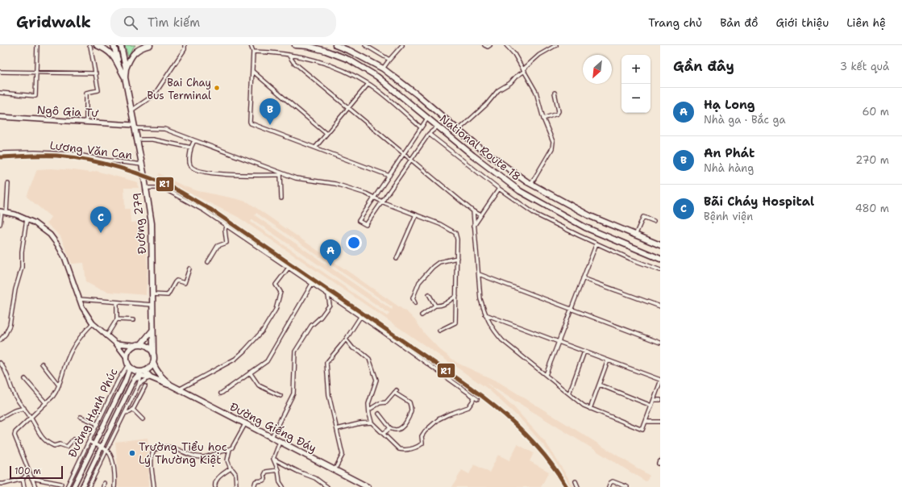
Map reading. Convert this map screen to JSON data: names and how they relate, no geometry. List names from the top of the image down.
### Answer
{
  "streets": {
    "main road": [
      "Ngô Gia Tự",
      "National Route 18",
      "Đường 279",
      "Đường Hạnh Phúc",
      "Đường Giếng Đáy"
    ],
    "street": ["Lương Văn Can"]
  },
  "crossings": [
    ["Ngô Gia Tự", "Đường 279"],
    ["Lương Văn Can", "Đường 279"],
    ["Đường 279", "Đường Hạnh Phúc"],
    ["Đường 279", "Đường Giếng Đáy"],
    ["Đường Hạnh Phúc", "Đường Giếng Đáy"]
  ],
  "places": ["Bai Chay Bus Terminal", "Trường Tiểu học Lý Thường Kiệt"],
  "lines": ["transit line R1"],
  "scale_bar": "100 m",
  "north": "bottom left",
  "page": {
    "header": "Gridwalk",
    "search": "Tìm kiếm",
    "nav": [
      "Trang chủ",
      "Bản đồ",
      "Giới thiệu",
      "Liên hệ"
    ],
    "heading": ["Gần đây", "3 kết quả"],
    "map_buttons": ["+", "−"],
    "list": [
      {
        "mark": "A",
        "name": "Hạ Long",
        "note": "Nhà ga · Bắc ga",
        "value": "60 m"
      },
      {
        "mark": "B",
        "name": "An Phát",
        "note": "Nhà hàng",
        "value": "270 m"
      },
      {
        "mark": "C",
        "name": "Bãi Cháy Hospital",
        "note": "Bệnh viện",
        "value": "480 m"
      }
    ],
    "pins": ["B", "C", "A"],
    "scale": "100 m"
  }
}
